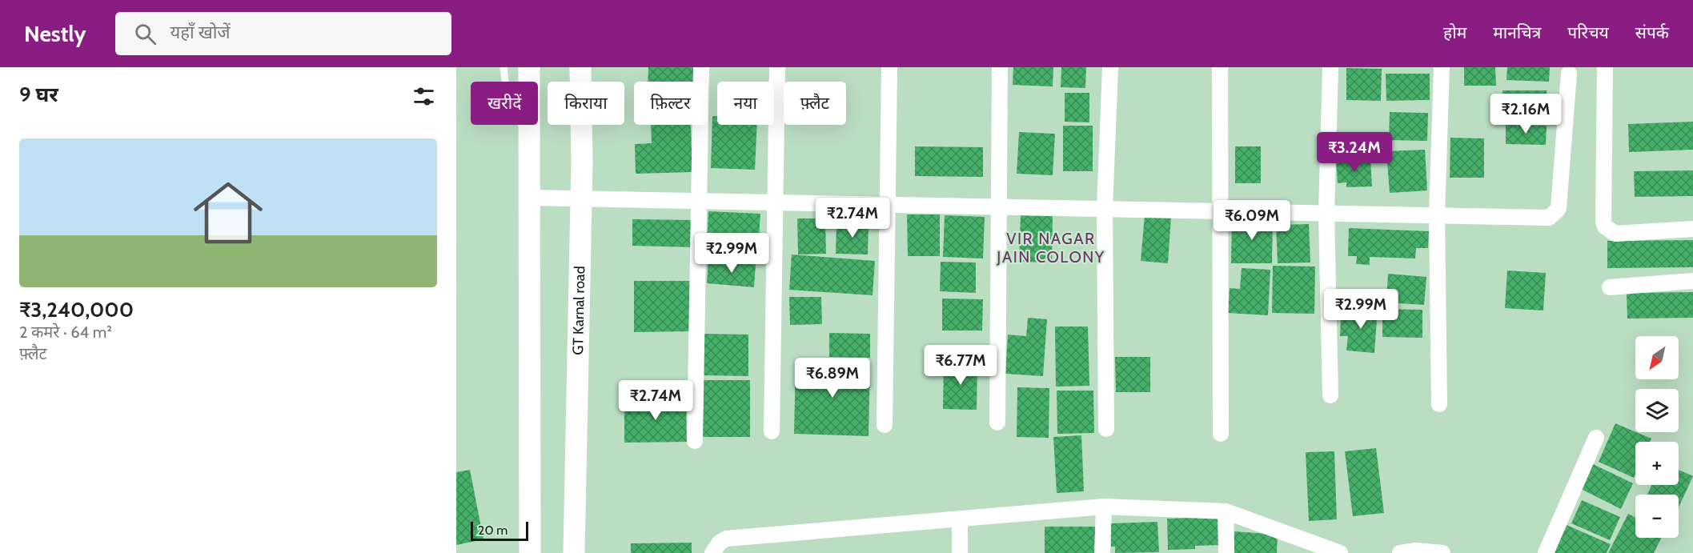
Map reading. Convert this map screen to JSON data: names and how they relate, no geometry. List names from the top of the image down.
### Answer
{
  "streets": {
    "main road": ["GT Karnal road"]
  },
  "districts": ["VIR NAGAR JAIN COLONY"],
  "scale_bar": "20 m",
  "north": "bottom left",
  "page": {
    "header": "Nestly",
    "search": "यहाँ खोजें",
    "nav": [
      "होम",
      "मानचित्र",
      "परिचय",
      "संपर्क"
    ],
    "heading": "9 घर",
    "chip": [
      "खरीदें",
      "किराया",
      "फ़िल्टर",
      "नया",
      "फ़्लैट"
    ],
    "price": [
      "₹2.16M",
      "₹3.24M",
      "₹2.74M",
      "₹6.09M",
      "₹2.99M",
      "₹2.99M",
      "₹6.77M",
      "₹6.89M",
      "₹2.74M"
    ],
    "list": [
      {
        "name": "₹3,240,000",
        "note": "2 कमरे · 64 m² · फ़्लैट"
      }
    ],
    "map_buttons": ["+", "−"],
    "scale": "20 m"
  }
}
